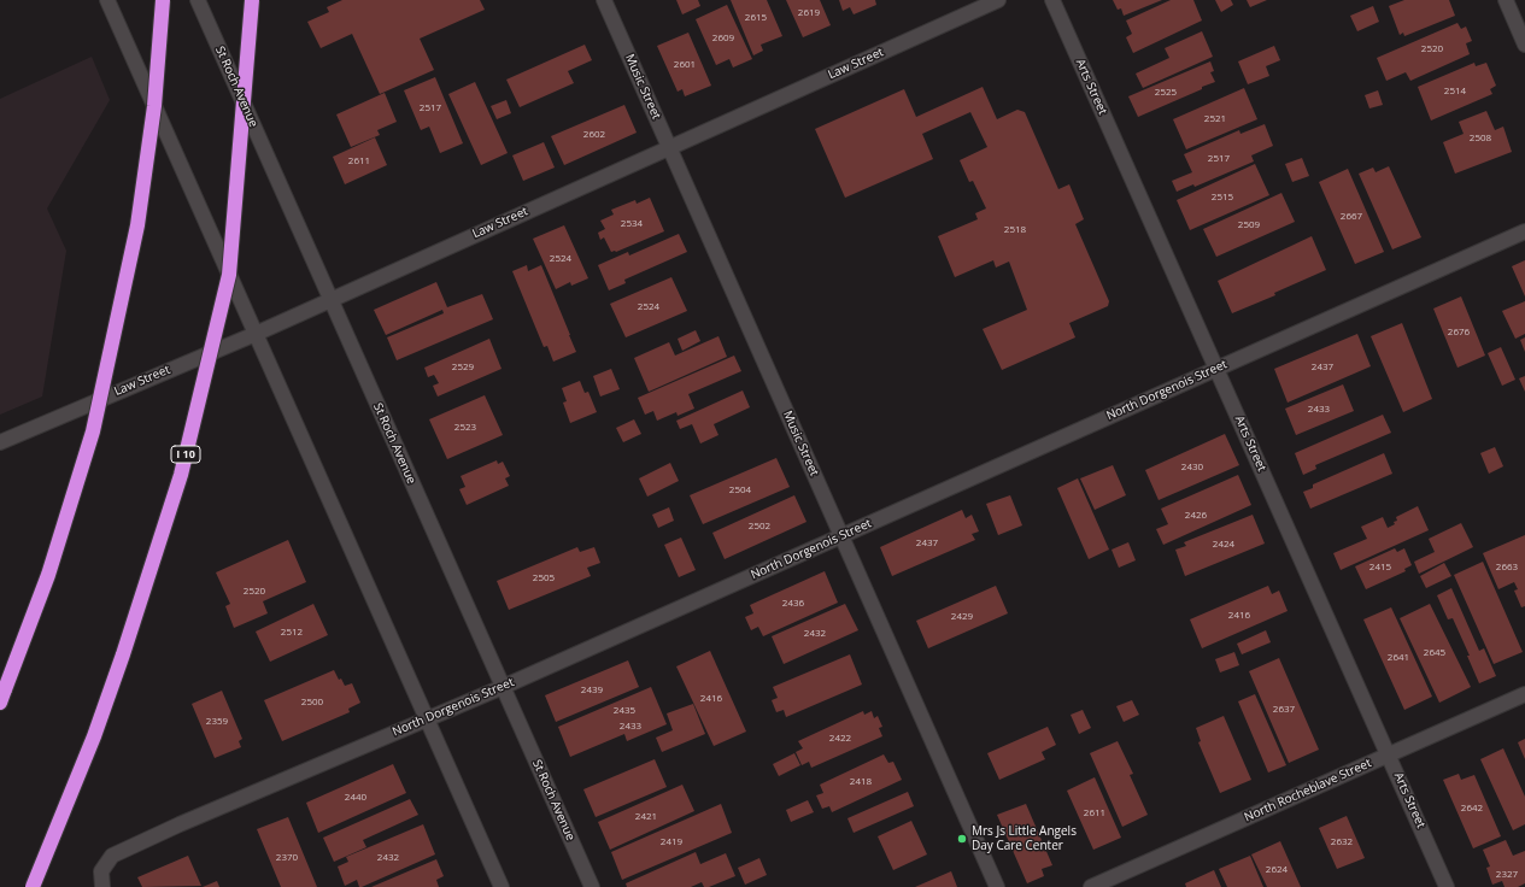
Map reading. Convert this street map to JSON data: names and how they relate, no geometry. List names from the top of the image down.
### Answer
{
  "streets": {
    "highway": ["I 10"],
    "street": [
      "Law Street",
      "St Roch Avenue",
      "Music Street",
      "Arts Street",
      "North Dorgenois Street",
      "North Rocheblave Street"
    ]
  },
  "crossings": [
    ["Law Street", "St Roch Avenue"],
    ["Law Street", "Music Street"],
    ["St Roch Avenue", "North Dorgenois Street"],
    ["Music Street", "North Dorgenois Street"],
    ["Arts Street", "North Dorgenois Street"],
    ["Arts Street", "North Rocheblave Street"]
  ],
  "places": ["Mrs Js Little Angels Day Care Center"],
  "house_numbers": [
    "2619",
    "2615",
    "2609",
    "2520",
    "2601",
    "2514",
    "2525",
    "2517",
    "2521",
    "2602",
    "2508",
    "2517",
    "2611",
    "2515",
    "2667",
    "2534",
    "2509",
    "2518",
    "2524",
    "2524",
    "2676",
    "2529",
    "2437",
    "2433",
    "2523",
    "2430",
    "2504",
    "2426",
    "2502",
    "2437",
    "2424",
    "2415",
    "2663",
    "2505",
    "2520",
    "2436",
    "2416",
    "2429",
    "2512",
    "2432",
    "2645",
    "2641",
    "2439",
    "2416",
    "2500",
    "2637",
    "2435",
    "2359",
    "2433",
    "2422",
    "2418",
    "2440",
    "2642",
    "2611",
    "2421",
    "2419",
    "2632",
    "2370",
    "2432",
    "2624",
    "2327"
  ]
}
